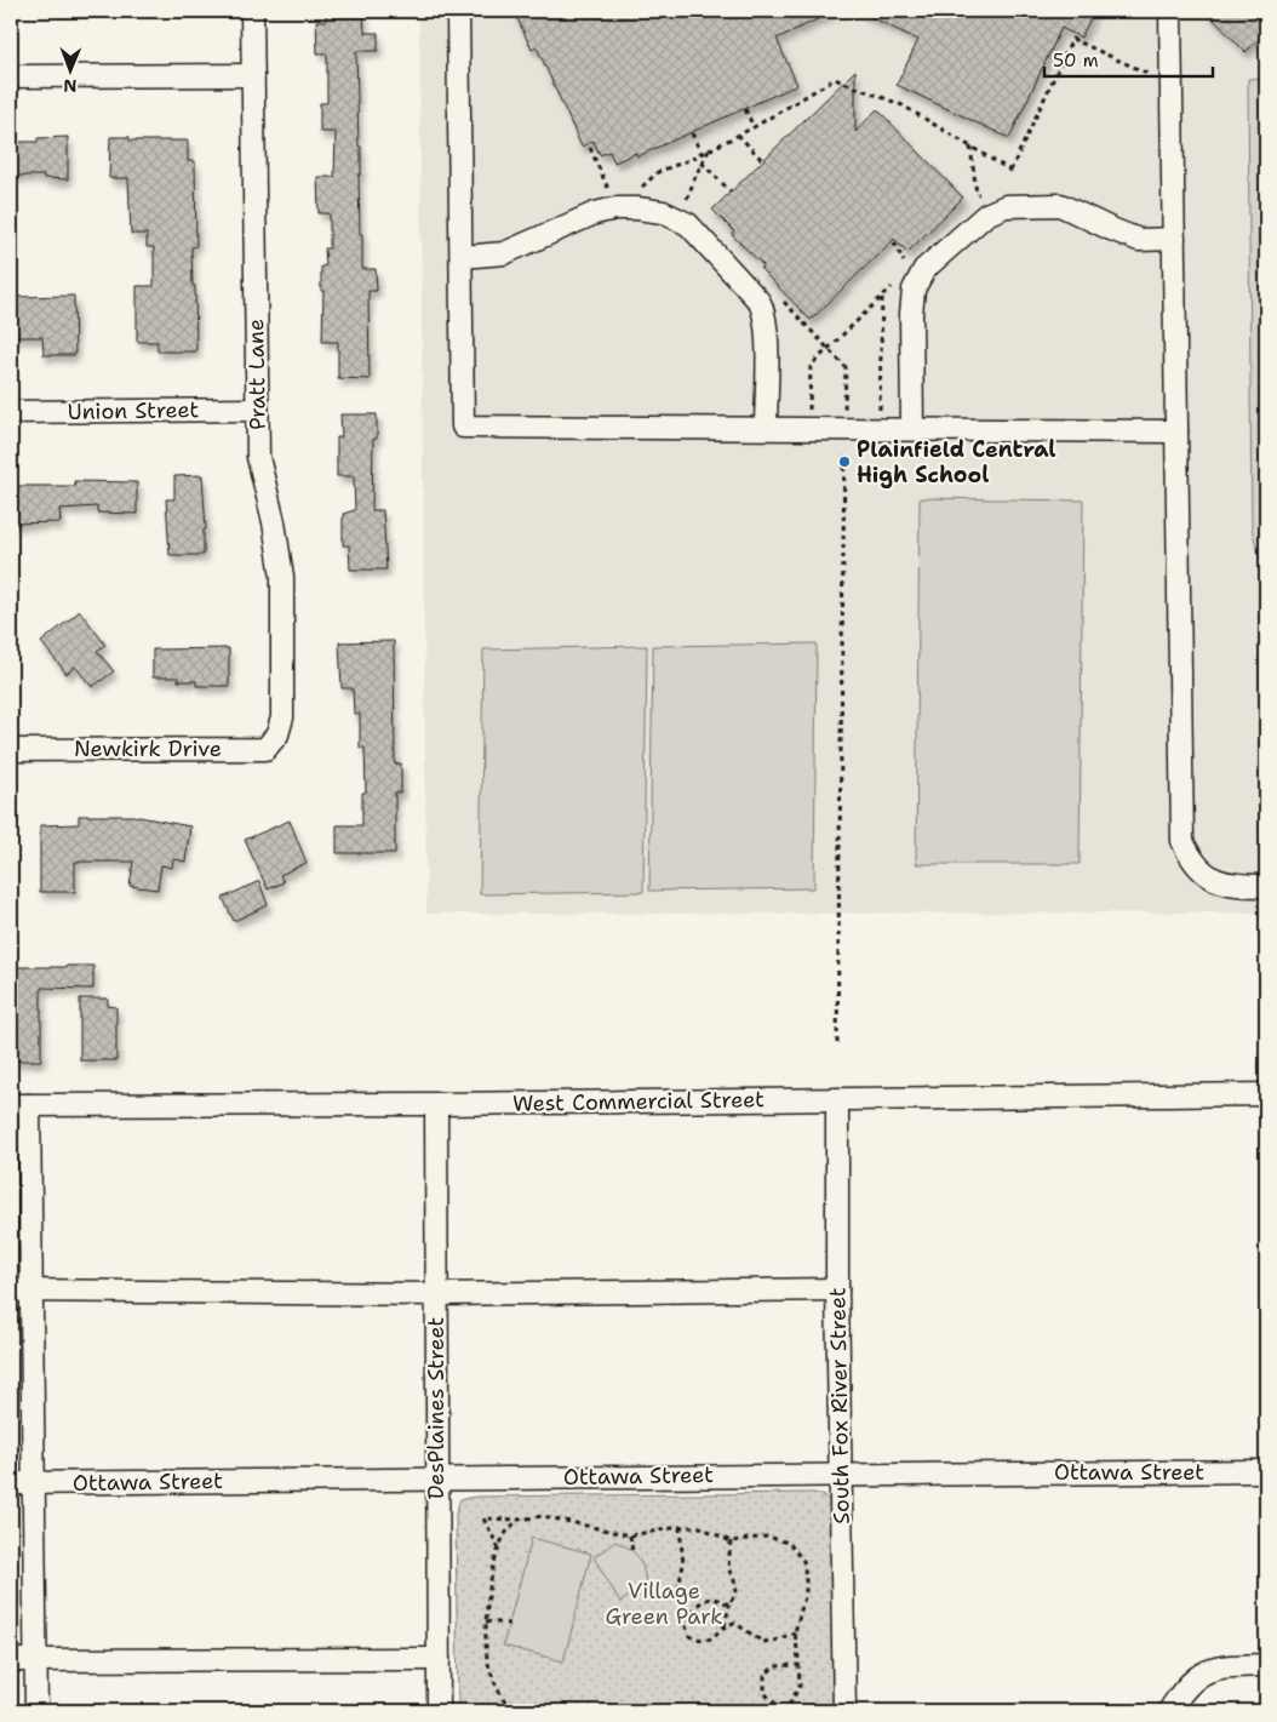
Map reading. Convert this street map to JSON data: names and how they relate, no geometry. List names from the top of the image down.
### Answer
{
  "streets": {
    "street": [
      "Pratt Lane",
      "Union Street",
      "Newkirk Drive",
      "West Commercial Street",
      "South Fox River Street",
      "DesPlaines Street",
      "Ottawa Street"
    ]
  },
  "crossings": [
    ["Pratt Lane", "Union Street"],
    ["Pratt Lane", "Newkirk Drive"],
    ["West Commercial Street", "South Fox River Street"],
    ["West Commercial Street", "DesPlaines Street"],
    ["South Fox River Street", "Ottawa Street"],
    ["DesPlaines Street", "Ottawa Street"]
  ],
  "parks": ["Village Green Park"],
  "places": ["Plainfield Central High School"],
  "scale_bar": "50 m",
  "north": "bottom"
}
